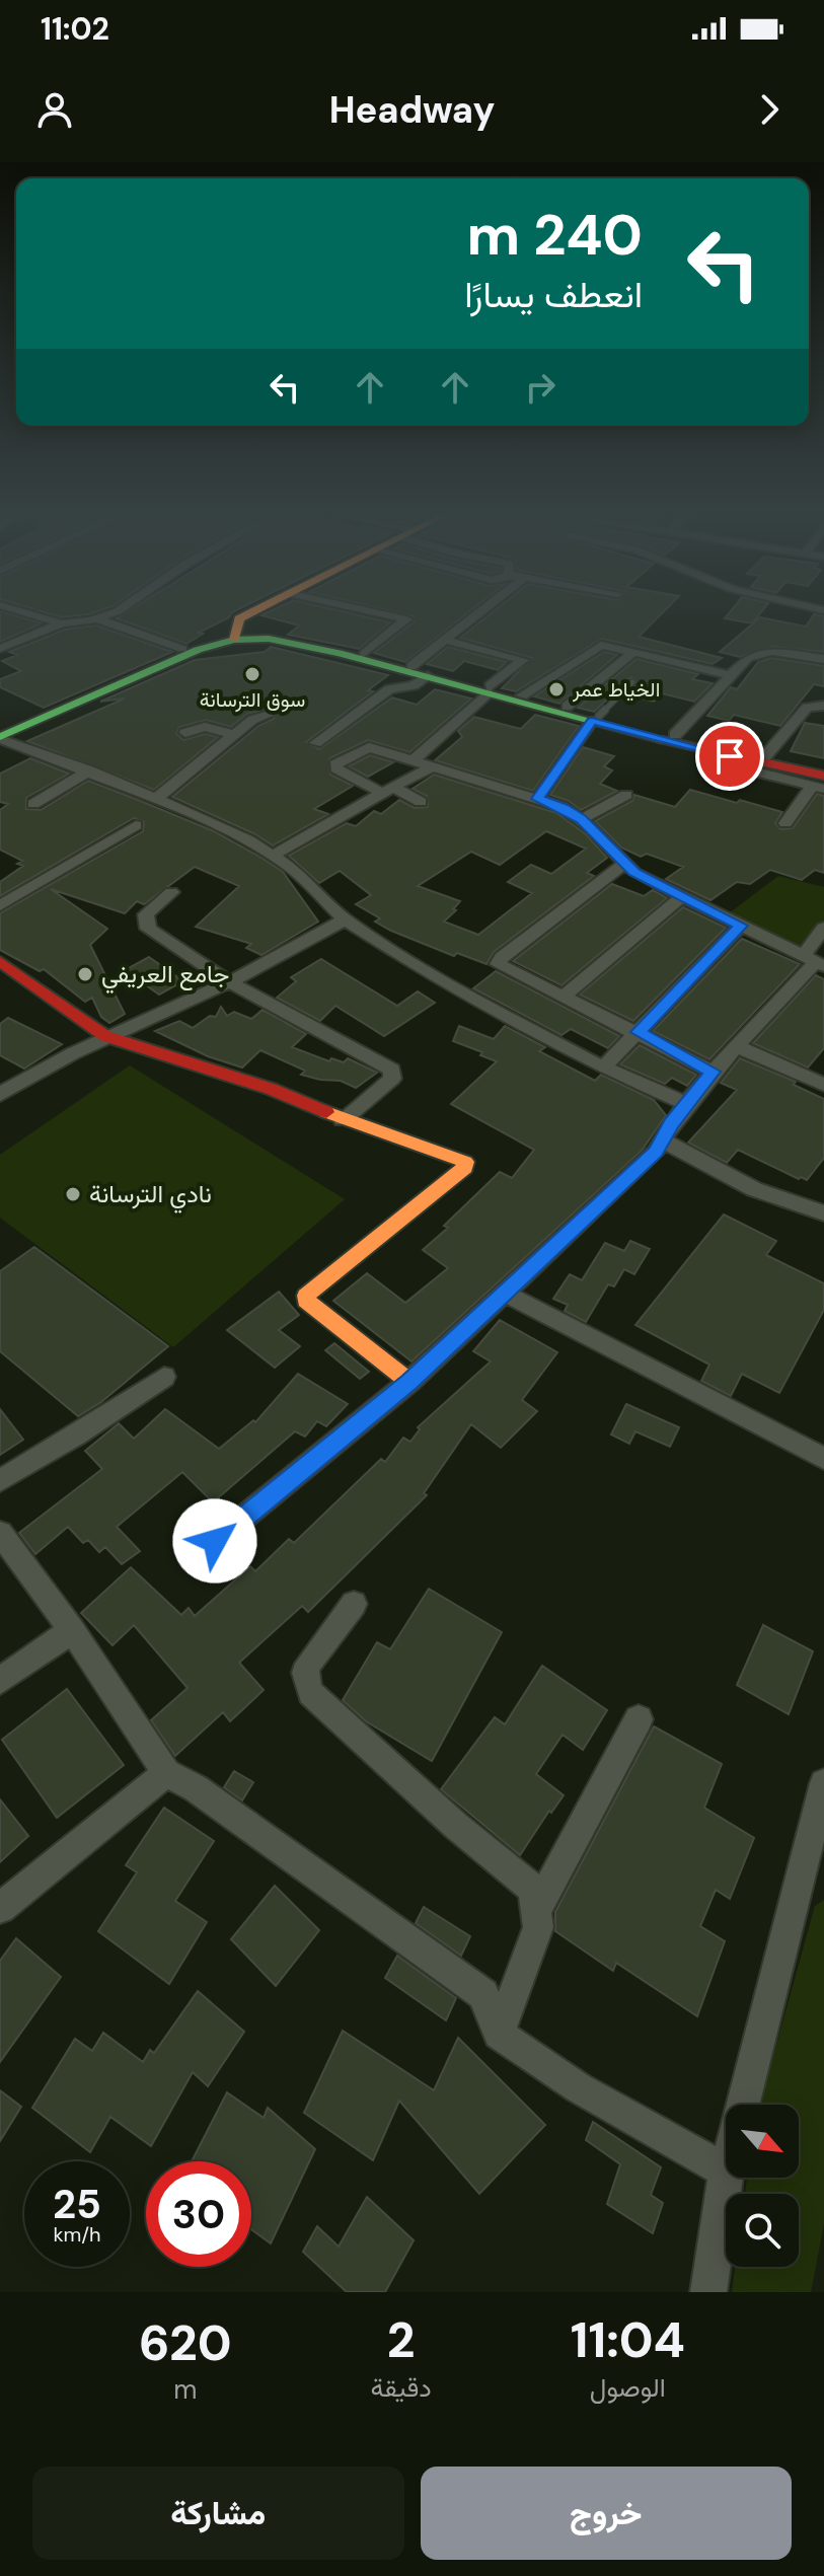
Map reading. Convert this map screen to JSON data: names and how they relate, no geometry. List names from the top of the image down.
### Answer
{
  "places": [
    "سوق الترسانة",
    "الخياط عمر",
    "جامع العريفي",
    "نادي الترسانة"
  ],
  "north": "bottom right",
  "page": {
    "status": "11:02",
    "header": "Headway",
    "turn": ["240 m", "انعطف يسارًا"],
    "speed": "25 km/h",
    "limit": "30",
    "eta": [
      "11:04",
      "الوصول",
      "2",
      "دقيقة",
      "620",
      "m"
    ],
    "buttons": ["خروج", "مشاركة"]
  }
}
